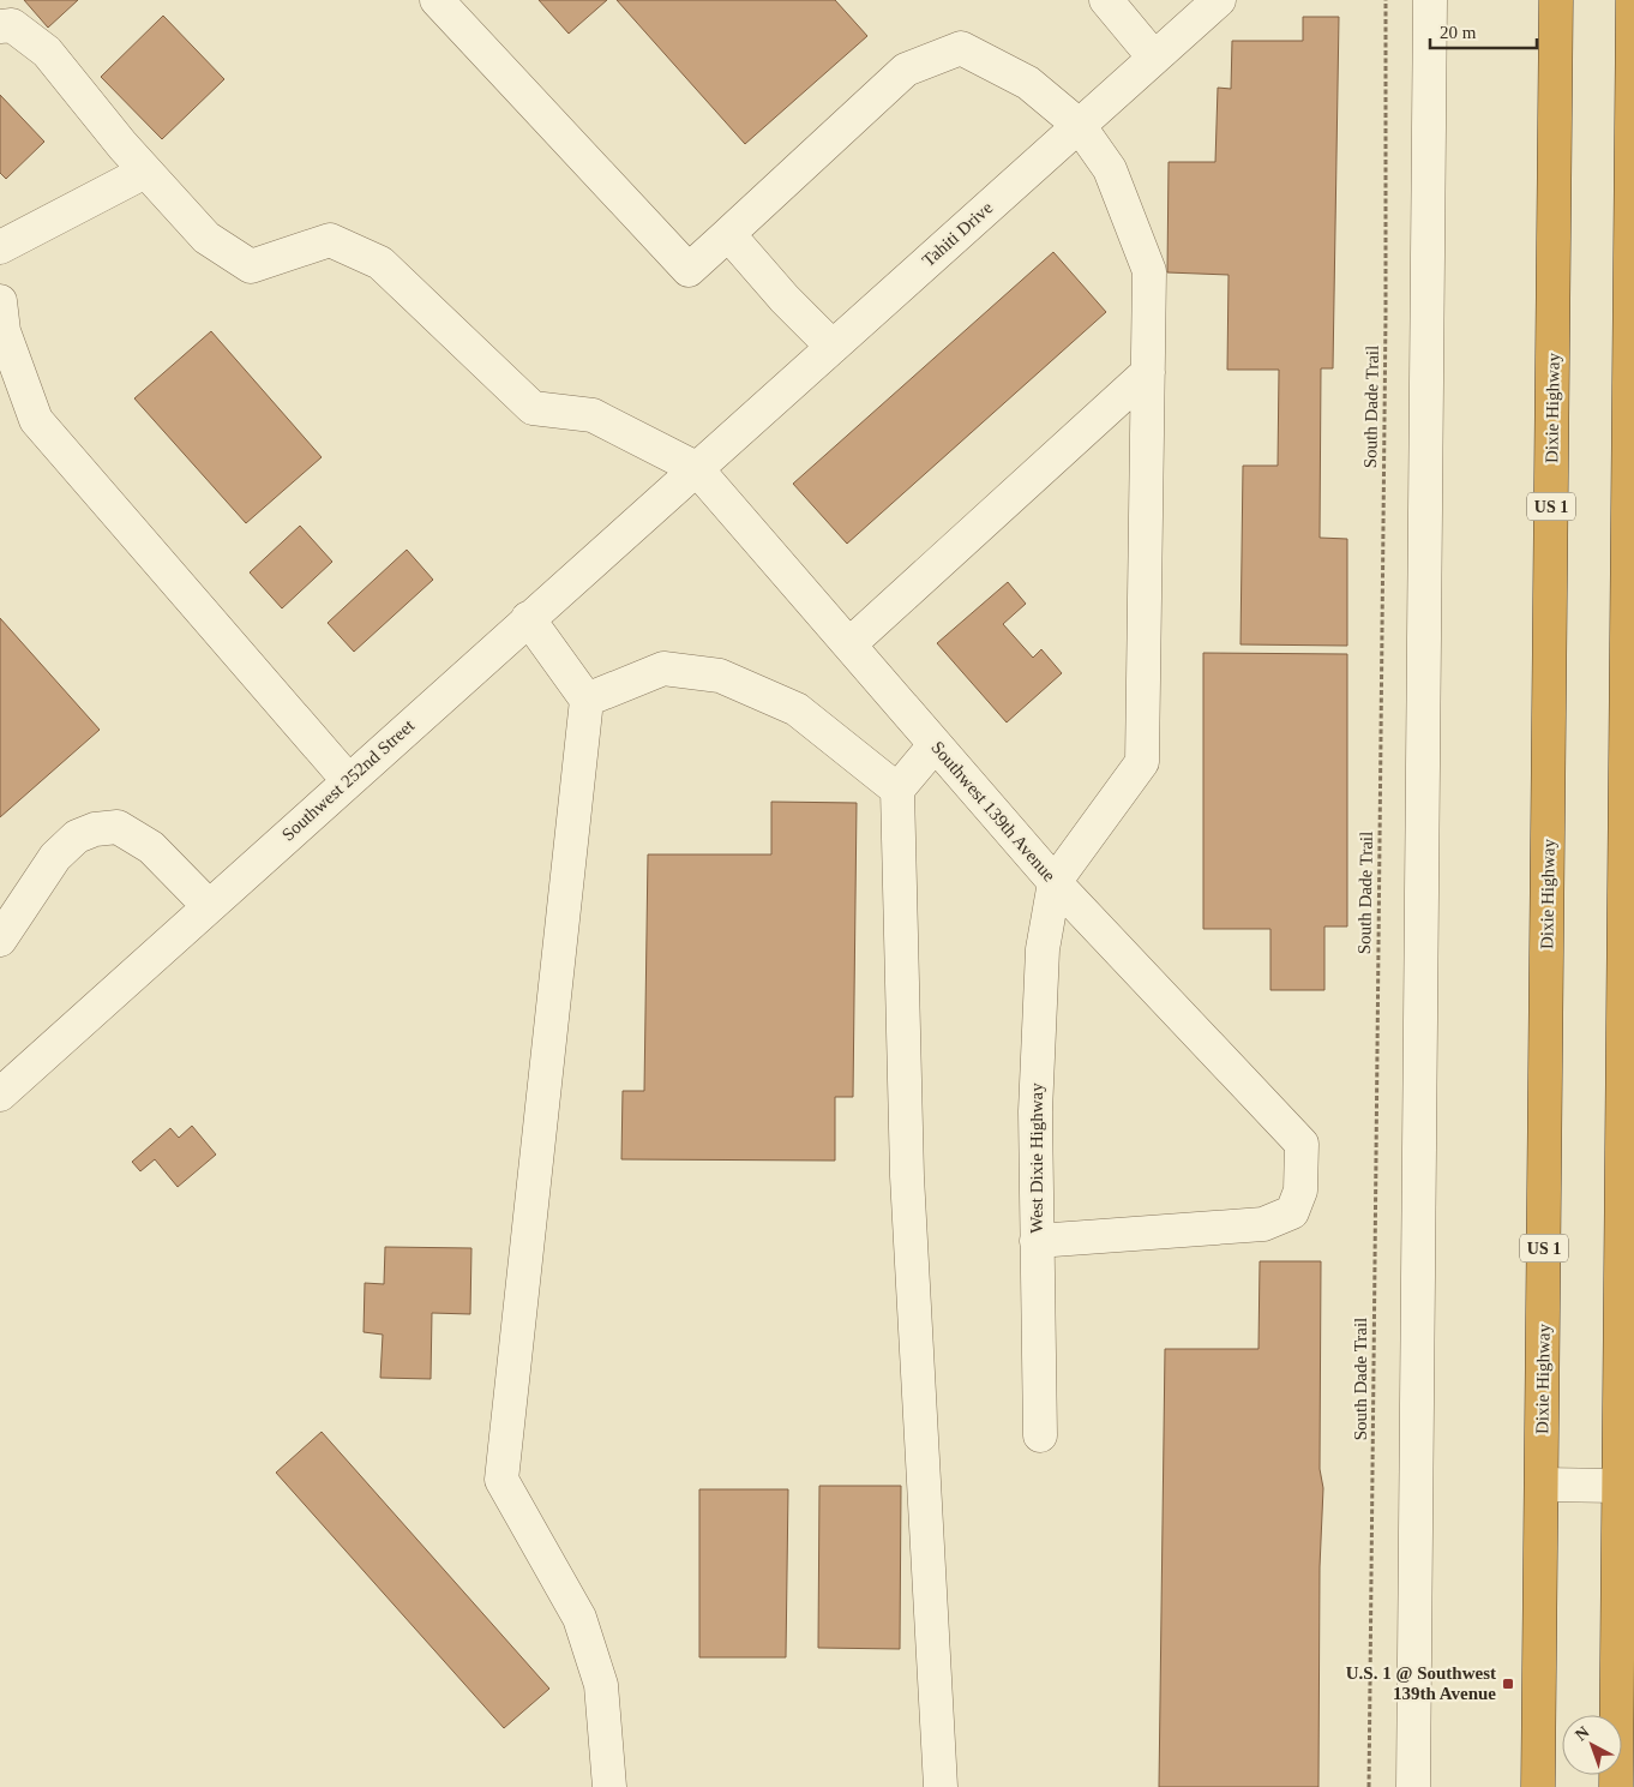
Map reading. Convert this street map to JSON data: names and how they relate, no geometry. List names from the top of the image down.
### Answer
{
  "streets": {
    "highway": ["Dixie Highway", "US 1"],
    "street": [
      "Tahiti Drive",
      "Southwest 252nd Street",
      "Southwest 139th Avenue",
      "West Dixie Highway"
    ],
    "path": ["South Dade Trail"]
  },
  "crossings": [
    ["Tahiti Drive", "Southwest 252nd Street"],
    ["Tahiti Drive", "Southwest 139th Avenue"],
    ["Southwest 252nd Street", "Southwest 139th Avenue"],
    ["Southwest 139th Avenue", "West Dixie Highway"]
  ],
  "places": {
    "transit": ["U.S. 1 @ Southwest 139th Avenue"]
  },
  "scale_bar": "20 m",
  "north": "top left"
}
